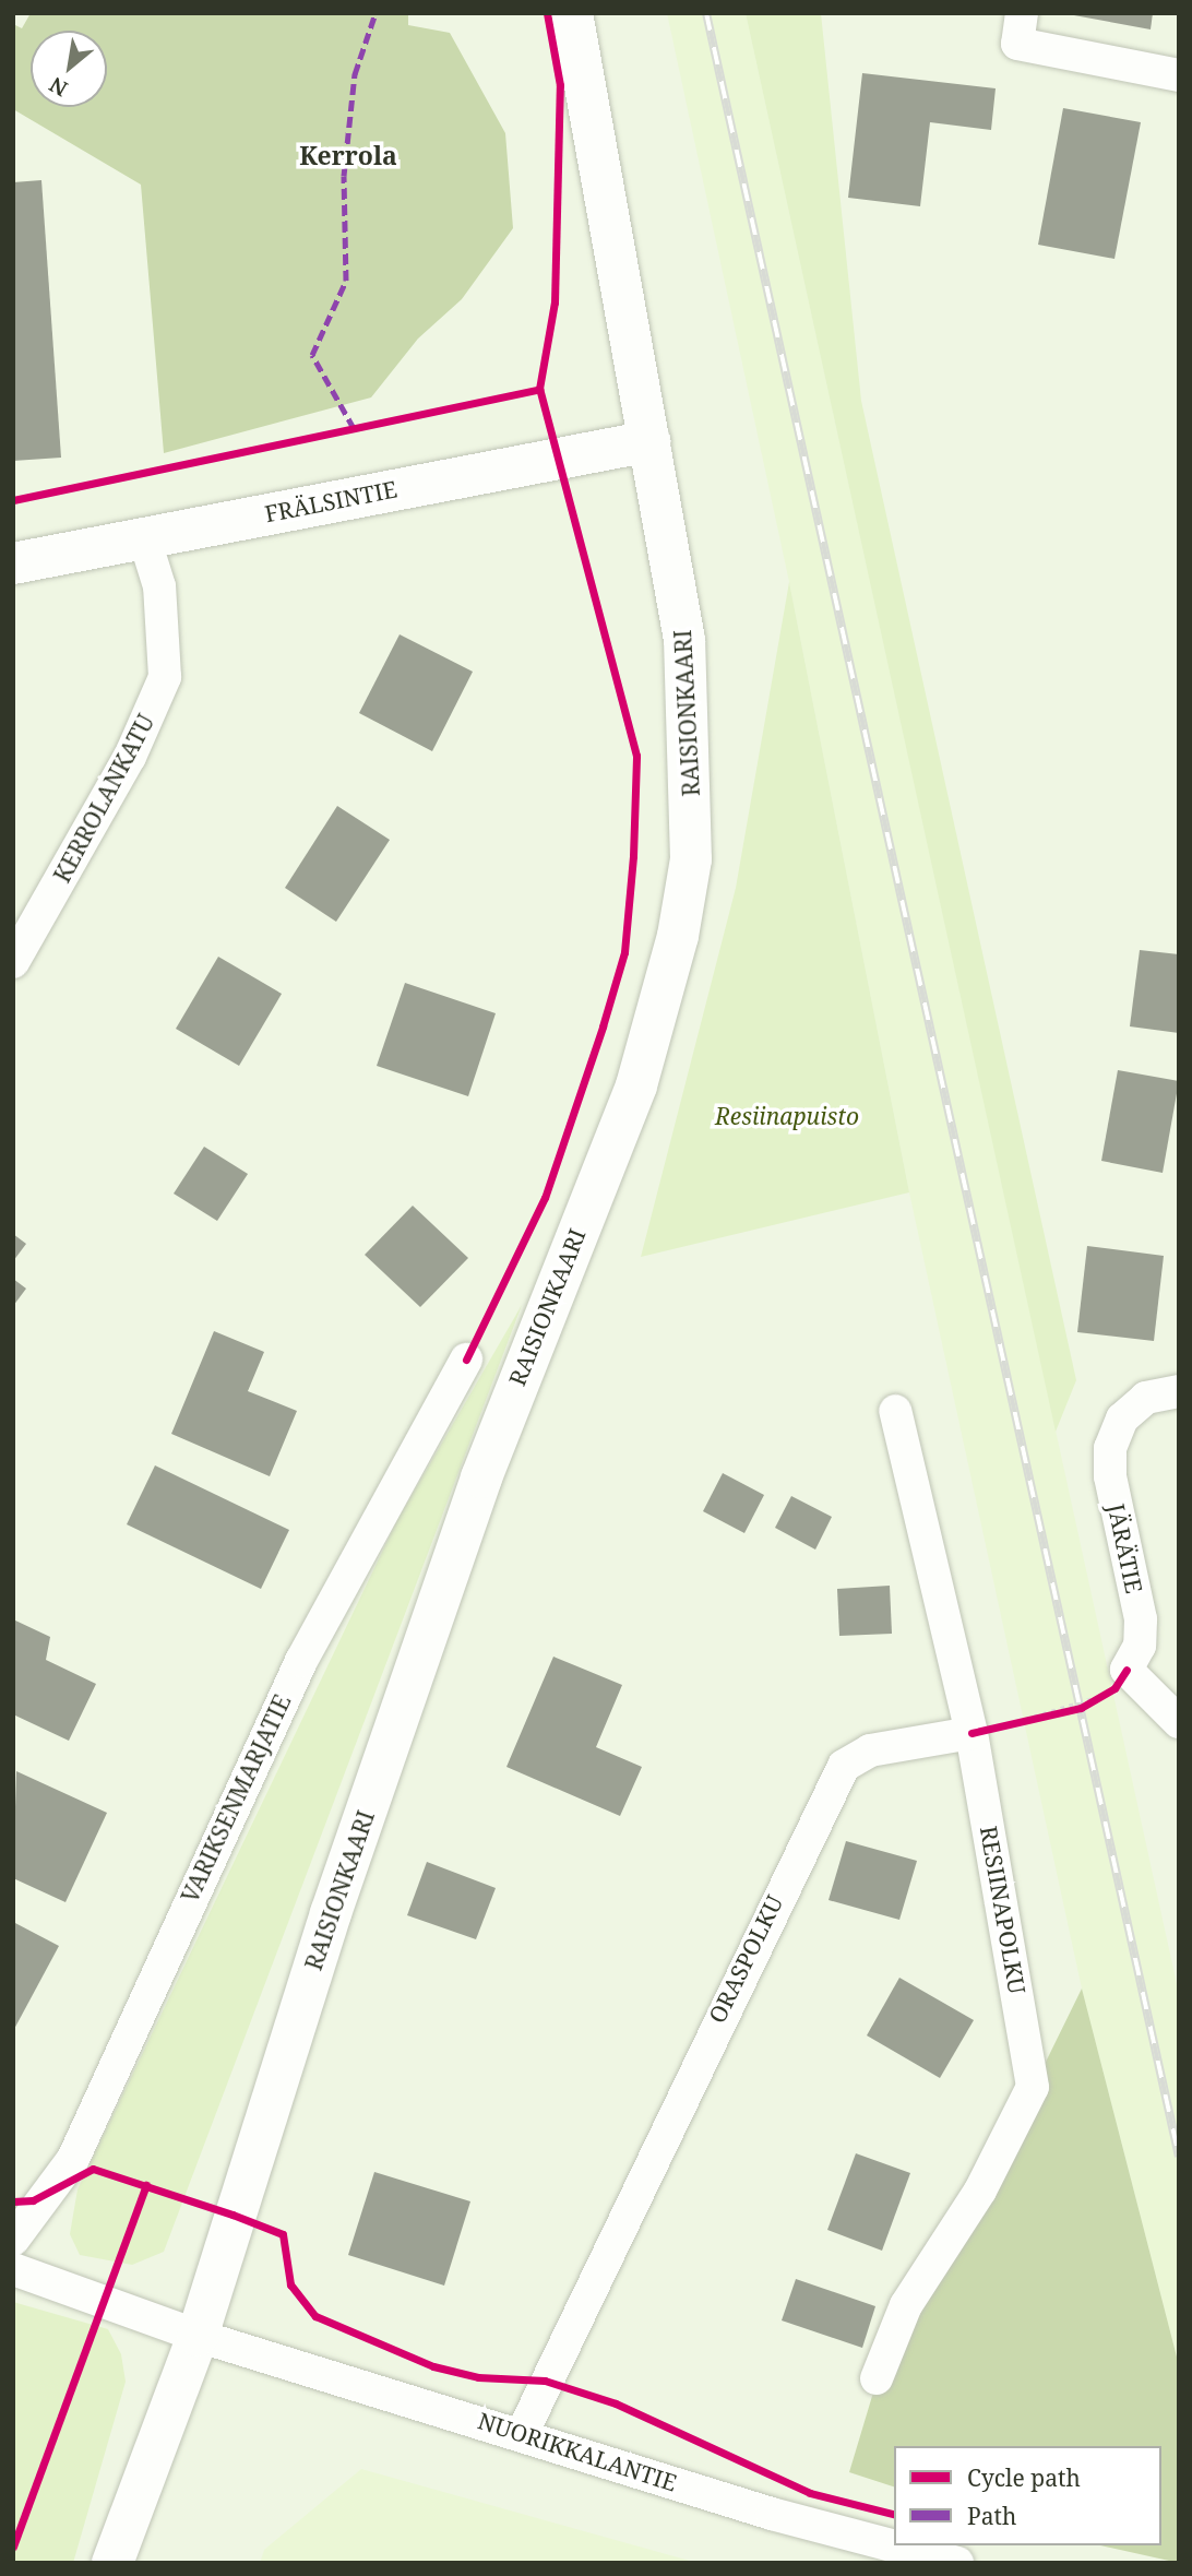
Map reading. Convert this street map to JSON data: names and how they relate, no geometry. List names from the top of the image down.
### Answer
{
  "streets": {
    "main road": ["FRÄLSINTIE", "RAISIONKAARI"],
    "street": [
      "KERROLANKATU",
      "JÄRÄTIE",
      "VARIKSENMARJATIE",
      "RESIINAPOLKU",
      "ORASPOLKU",
      "NUORIKKALANTIE"
    ]
  },
  "crossings": [
    ["FRÄLSINTIE", "RAISIONKAARI"],
    ["FRÄLSINTIE", "KERROLANKATU"],
    ["RAISIONKAARI", "NUORIKKALANTIE"],
    ["RESIINAPOLKU", "ORASPOLKU"],
    ["ORASPOLKU", "NUORIKKALANTIE"]
  ],
  "districts": ["Kerrola"],
  "parks": ["Resiinapuisto"],
  "legend": ["Cycle path", "Path"],
  "north": "bottom left"
}
